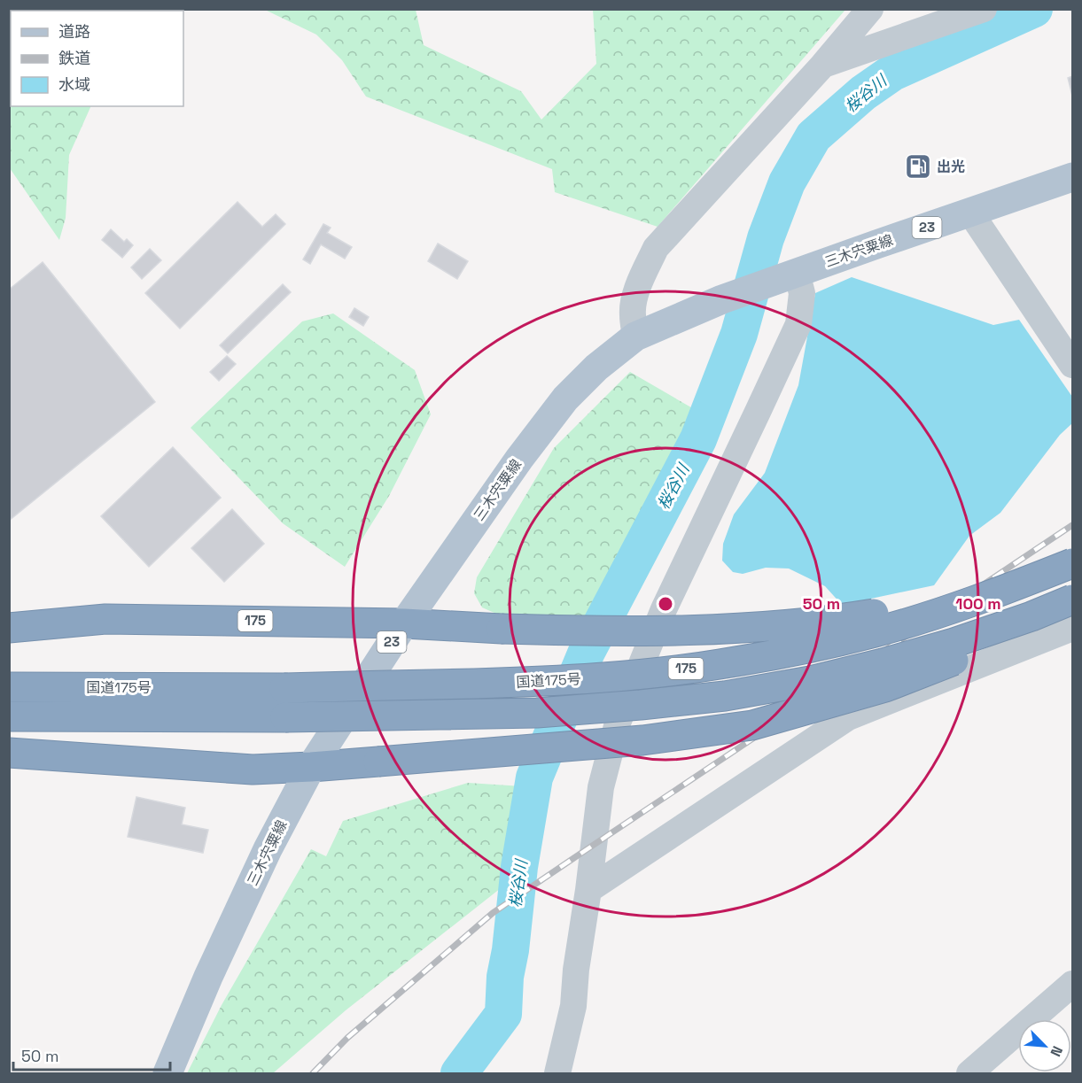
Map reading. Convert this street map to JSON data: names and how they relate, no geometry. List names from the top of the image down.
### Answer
{
  "streets": {
    "highway": ["175", "国道175号"],
    "main road": ["23", "三木宍粟線"]
  },
  "crossings": [
    ["三木宍粟線", "175"],
    ["175", "国道175号"]
  ],
  "water": ["桜谷川"],
  "places": {
    "fuel station": ["出光"]
  },
  "legend": ["道路", "鉄道", "水域"],
  "scale_bar": "50 m",
  "north": "bottom right",
  "rings": ["50 m", "100 m"]
}
